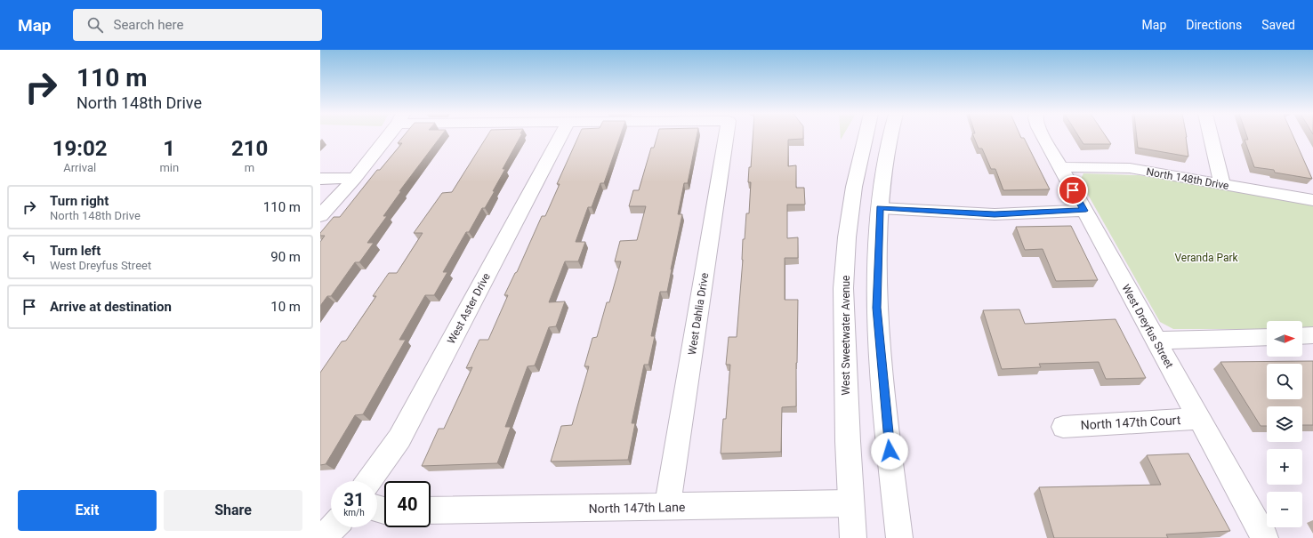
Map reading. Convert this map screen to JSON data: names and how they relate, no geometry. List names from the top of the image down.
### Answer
{
  "streets": {
    "street": [
      "North 148th Drive",
      "West Aster Drive",
      "West Dahlia Drive",
      "West Dreyfus Street",
      "West Sweetwater Avenue",
      "North 147th Court",
      "North 147th Lane"
    ]
  },
  "crossings": [
    ["North 148th Drive", "West Dreyfus Street"],
    ["West Dahlia Drive", "North 147th Lane"],
    ["West Dreyfus Street", "North 147th Court"],
    ["West Sweetwater Avenue", "North 147th Lane"]
  ],
  "parks": ["Veranda Park"],
  "north": "right",
  "page": {
    "header": "Map",
    "search": "Search here",
    "nav": ["Map", "Directions", "Saved"],
    "turn": ["110 m", "North 148th Drive"],
    "eta": [
      "19:02",
      "Arrival",
      "1",
      "min",
      "210",
      "m"
    ],
    "list": [
      {
        "name": "Turn right",
        "note": "North 148th Drive",
        "value": "110 m"
      },
      {
        "name": "Turn left",
        "note": "West Dreyfus Street",
        "value": "90 m"
      },
      {
        "name": "Arrive at destination",
        "value": "10 m"
      }
    ],
    "map_buttons": ["+", "−"],
    "speed": "31 km/h",
    "limit": "40",
    "buttons": ["Exit", "Share"]
  }
}
